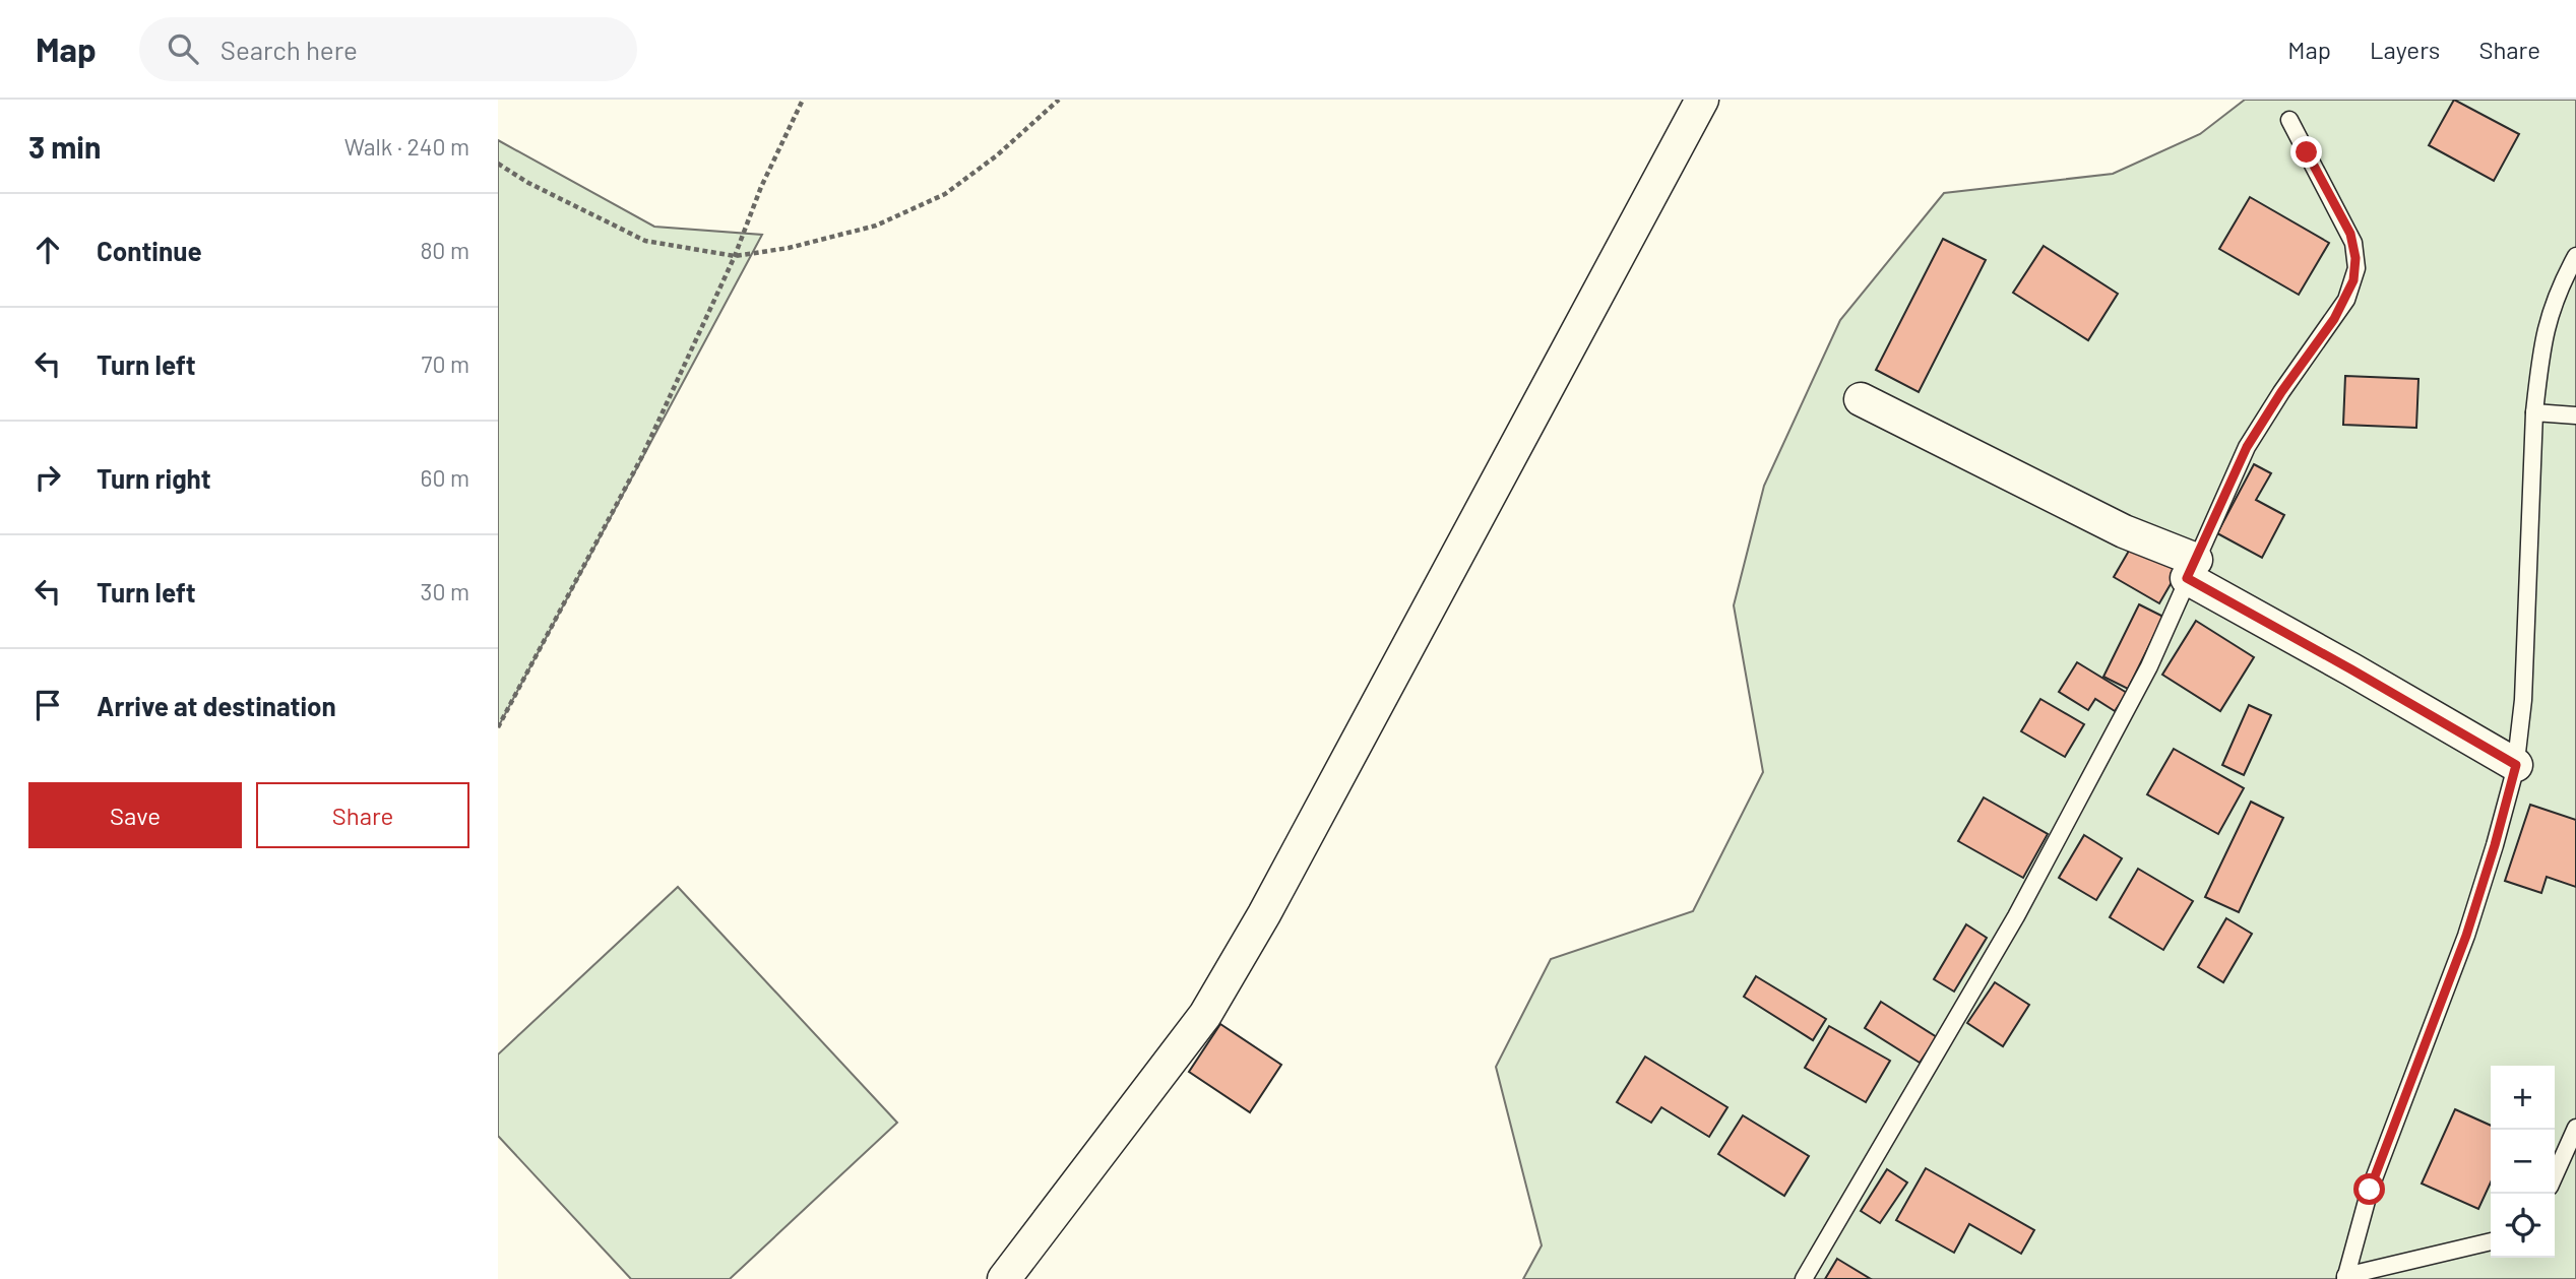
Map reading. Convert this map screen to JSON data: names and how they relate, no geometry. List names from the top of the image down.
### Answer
{
  "page": {
    "header": "Map",
    "search": "Search here",
    "nav": ["Map", "Layers", "Share"],
    "heading": ["3 min", "Walk · 240 m"],
    "list": [
      ["Continue", "80 m"],
      ["Turn left", "70 m"],
      ["Turn right", "60 m"],
      ["Turn left", "30 m"],
      "Arrive at destination"
    ],
    "buttons": ["Save", "Share"],
    "map_buttons": ["+", "−"]
  }
}
